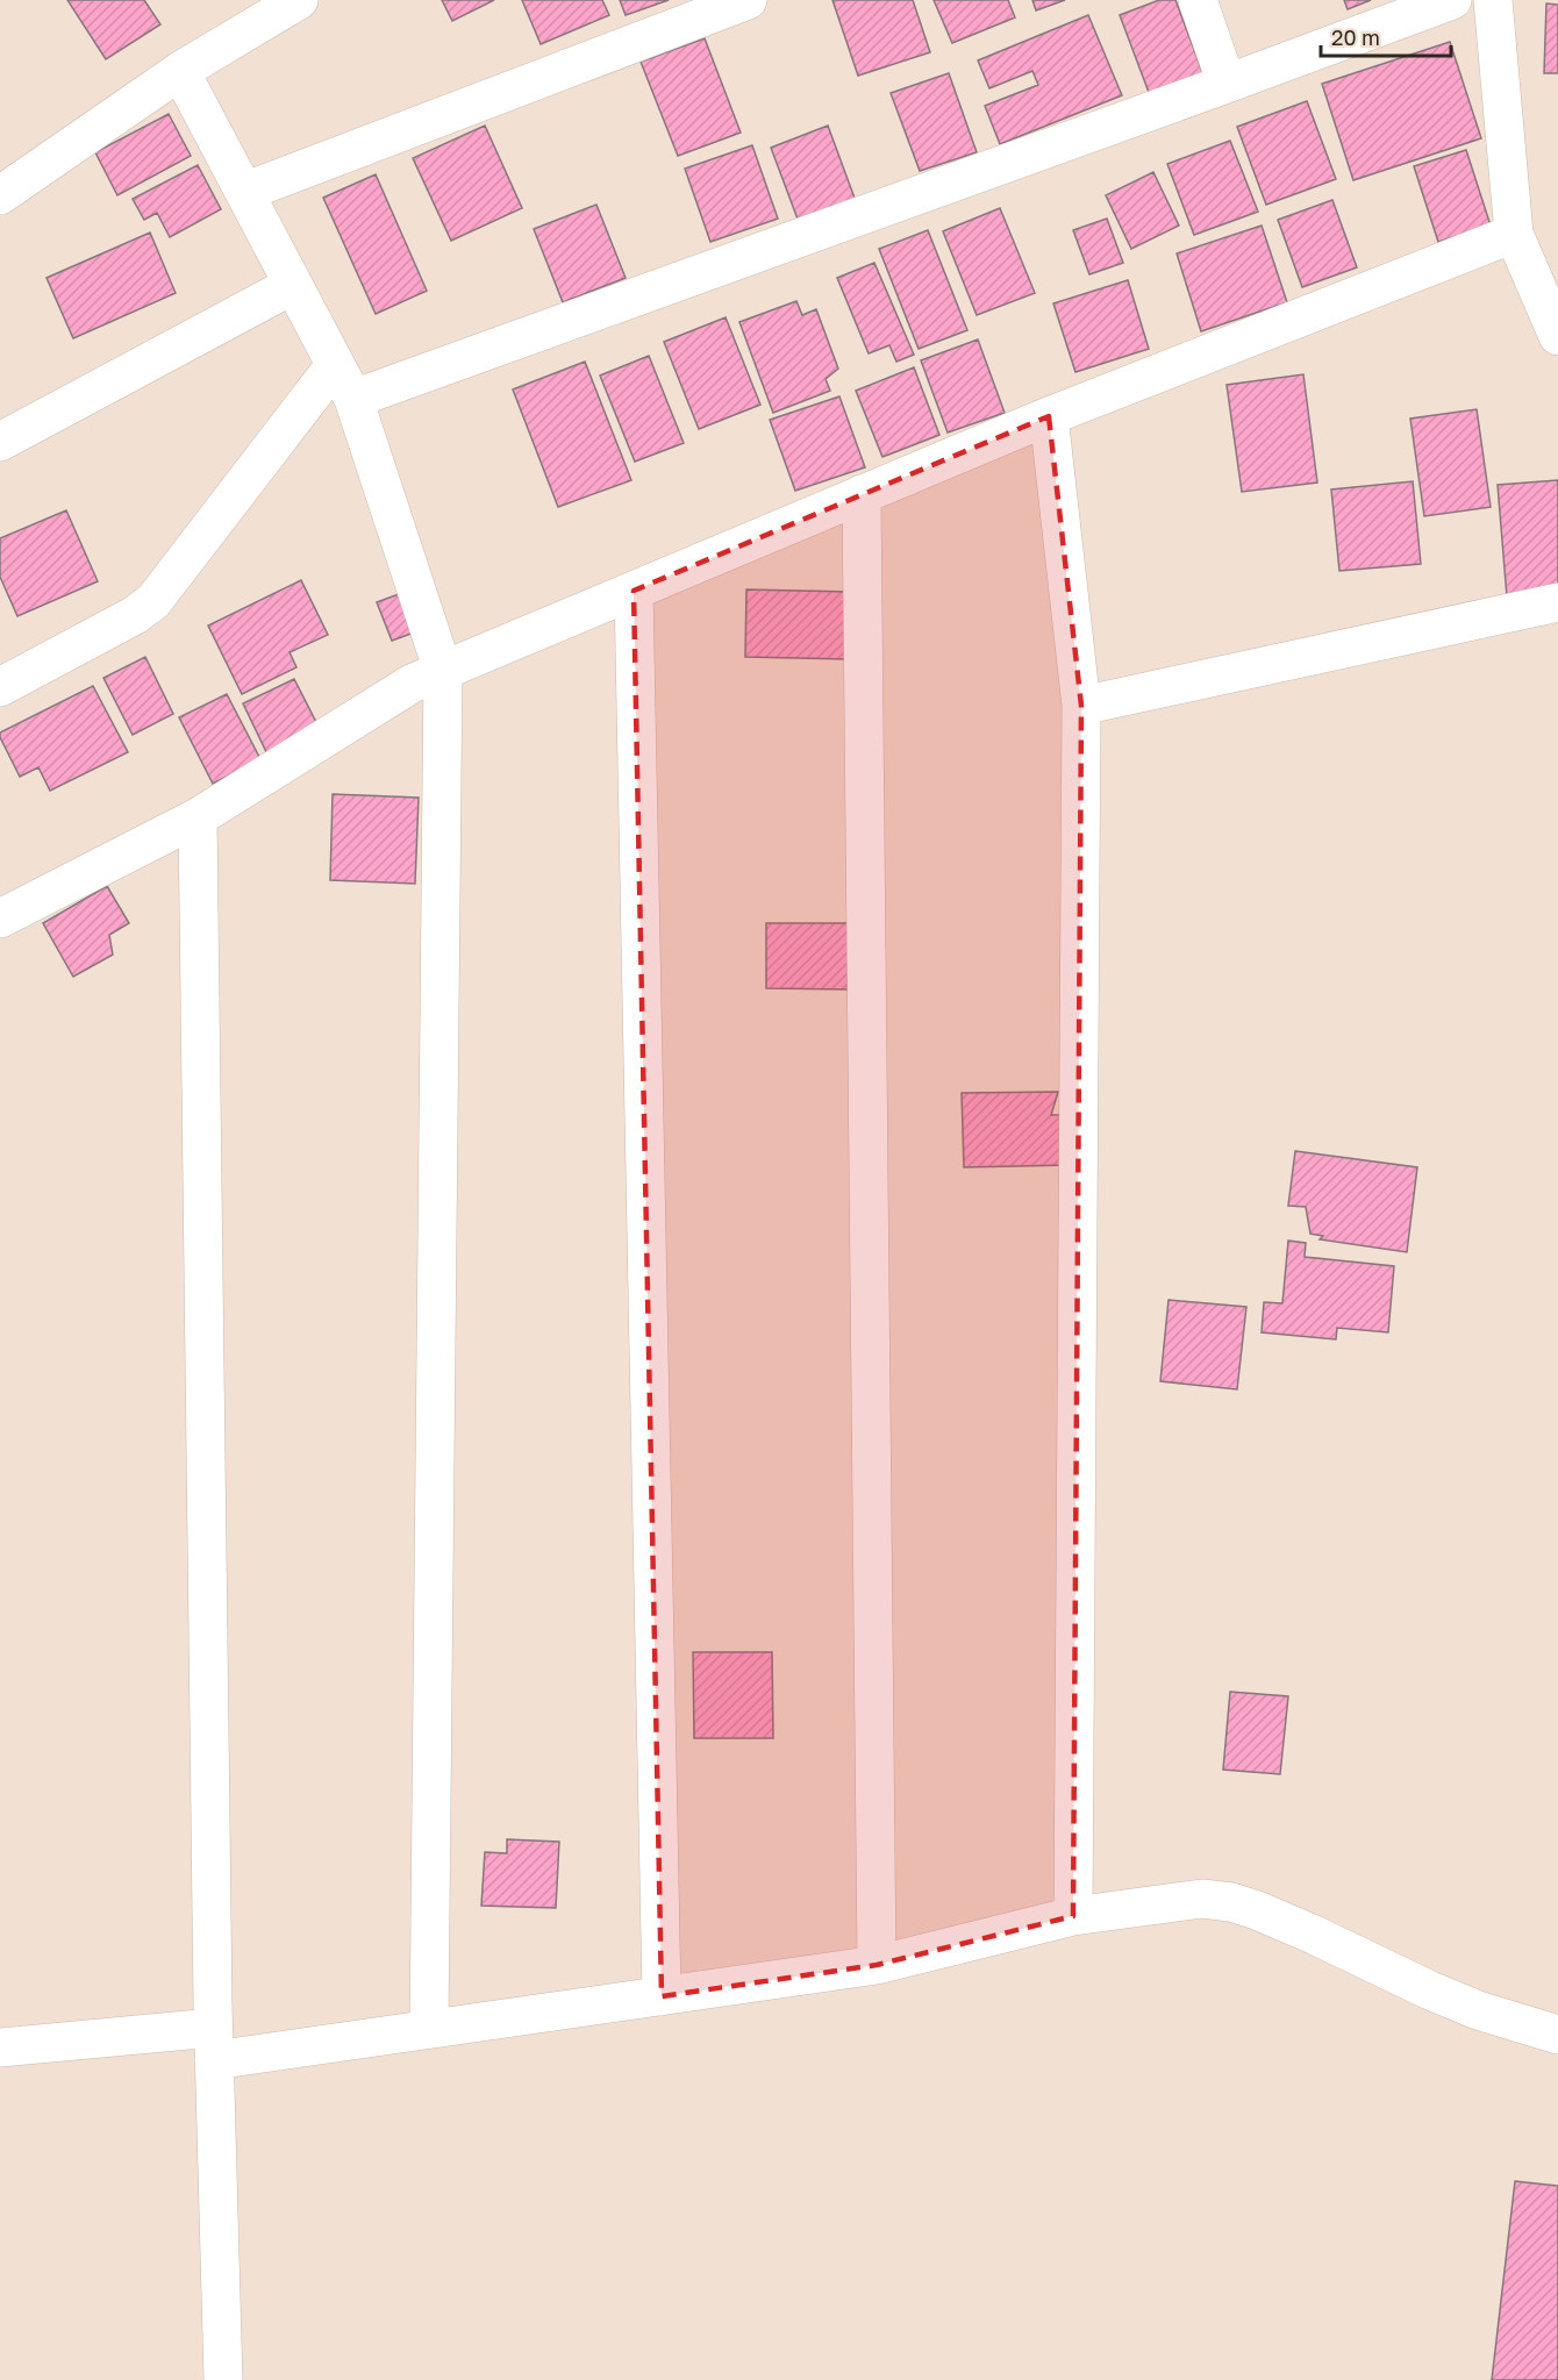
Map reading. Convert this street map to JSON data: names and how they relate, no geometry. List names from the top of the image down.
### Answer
{
  "scale_bar": "20 m"
}
